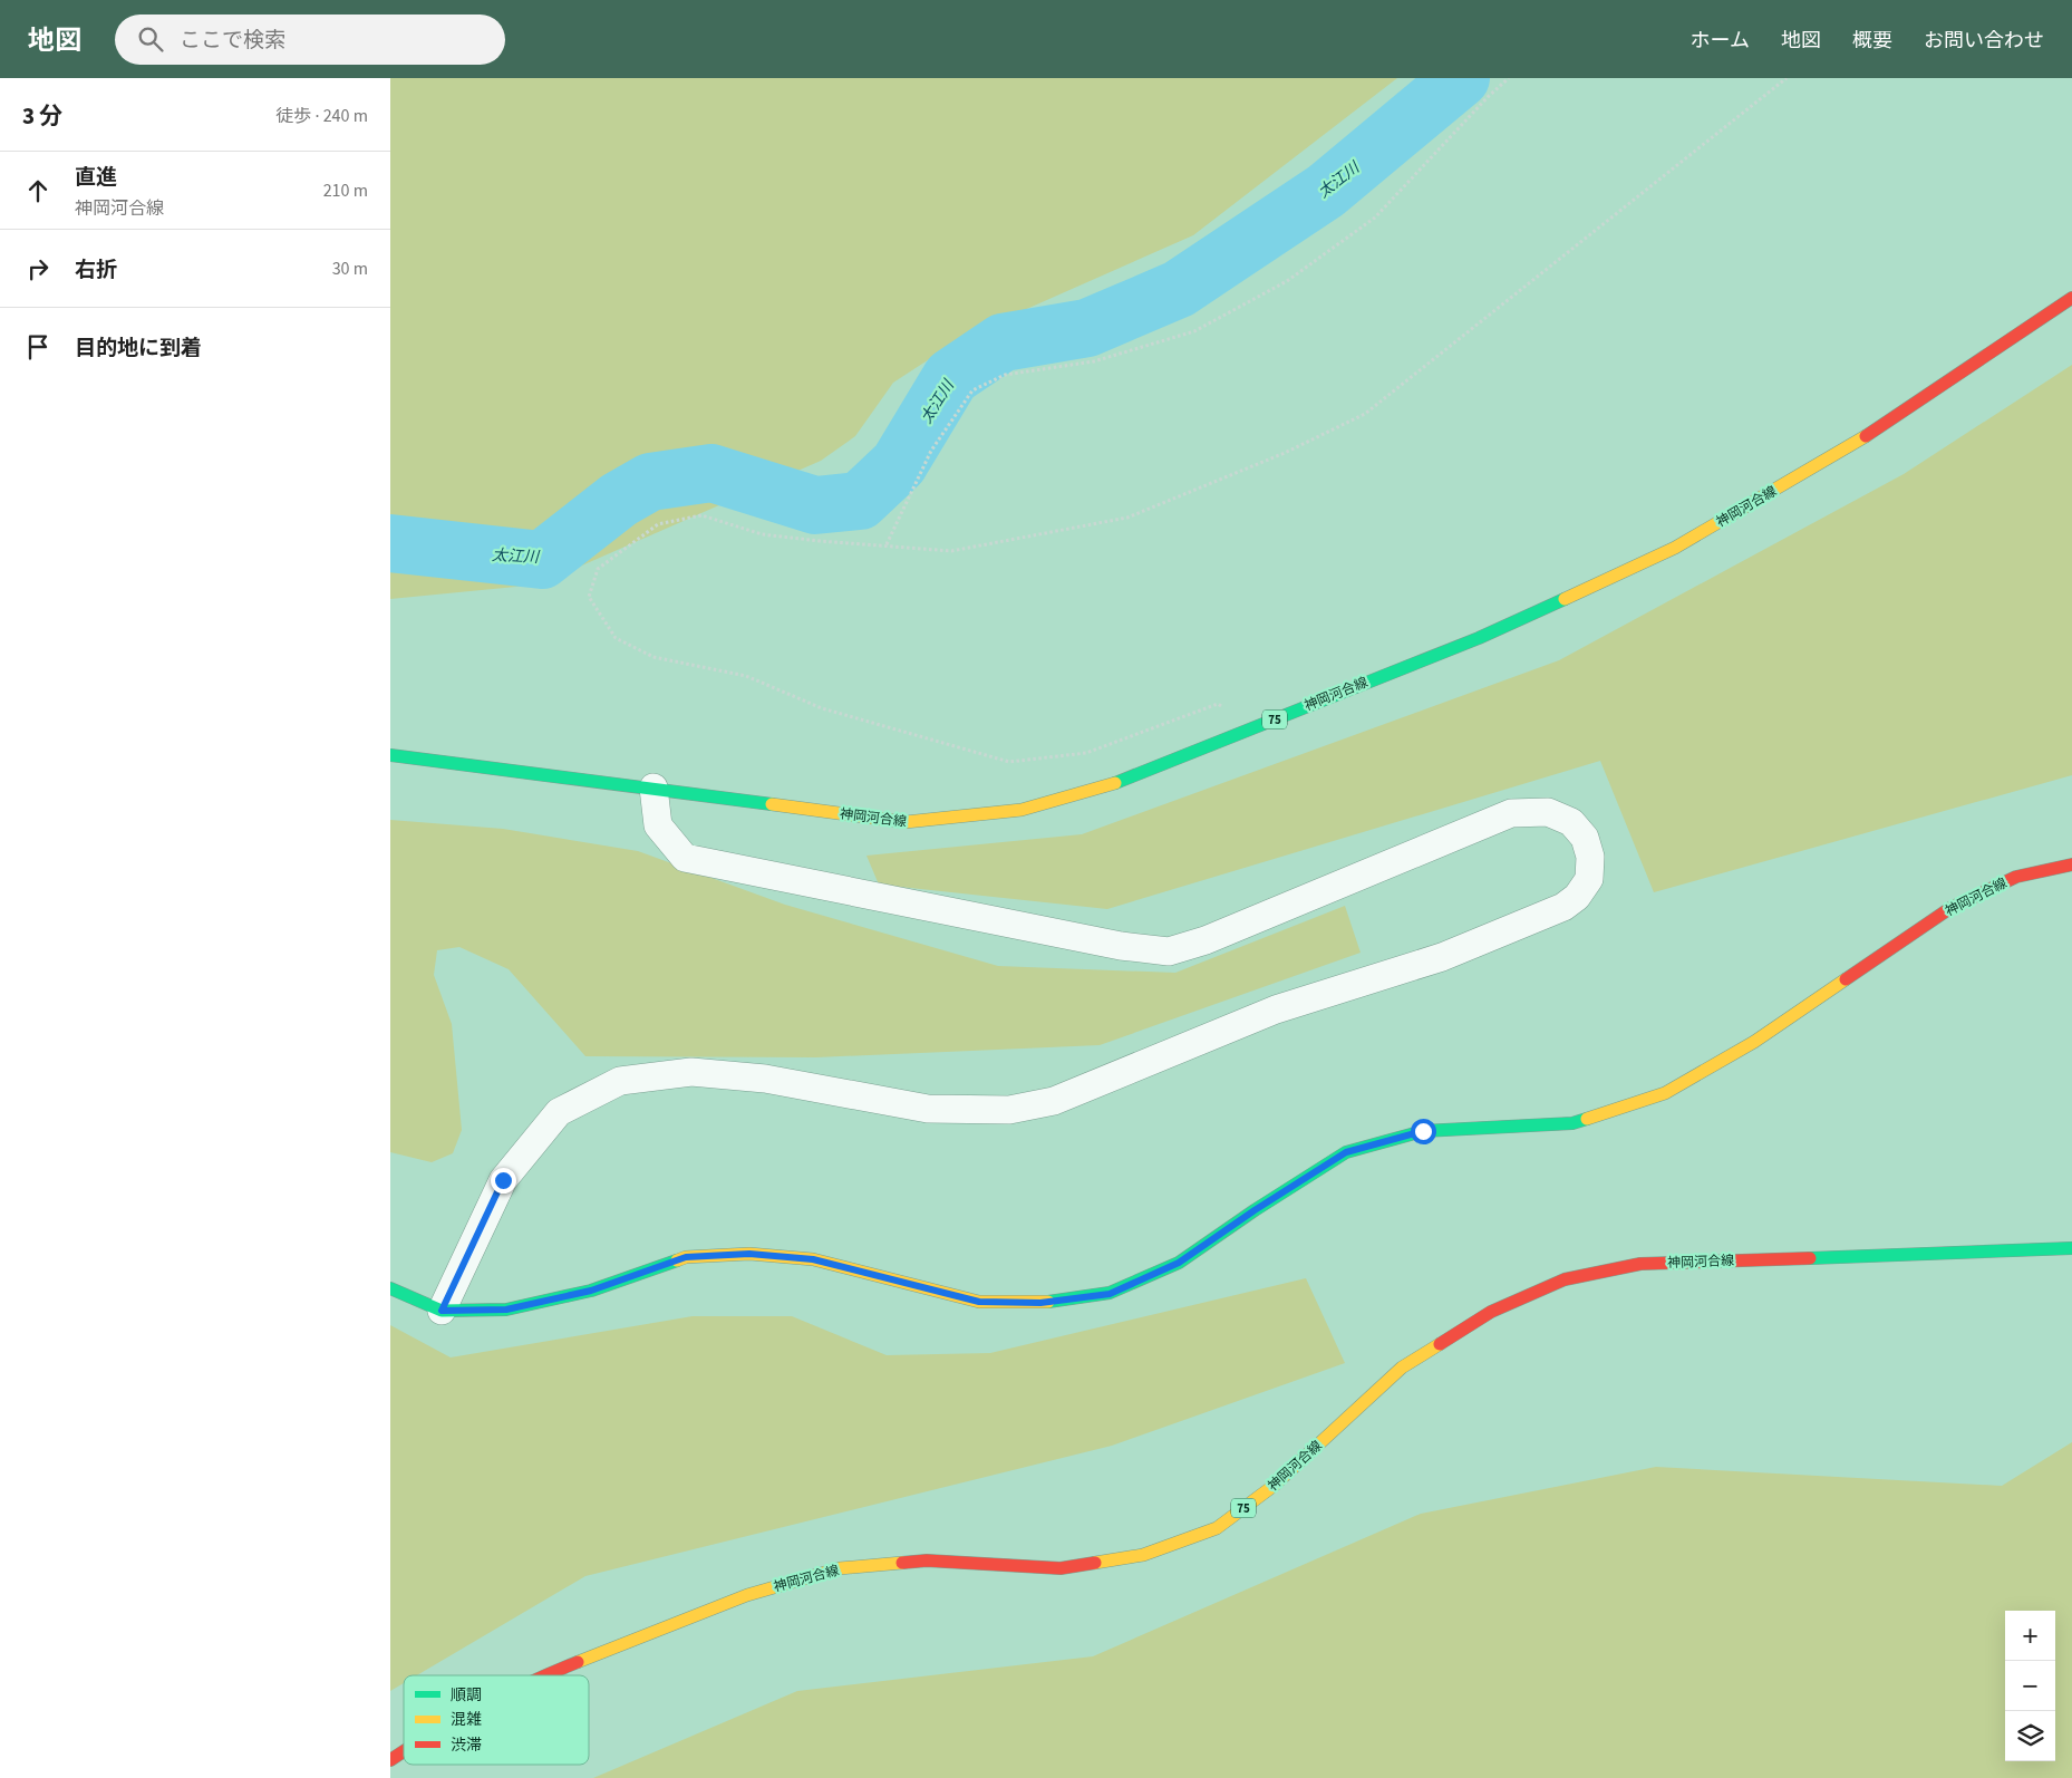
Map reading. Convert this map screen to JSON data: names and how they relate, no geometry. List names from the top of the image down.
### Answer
{
  "streets": {
    "main road": ["神岡河合線", "75"]
  },
  "water": ["太江川"],
  "legend": ["順調", "混雑", "渋滞"],
  "page": {
    "header": "地図",
    "search": "ここで検索",
    "nav": [
      "ホーム",
      "地図",
      "概要",
      "お問い合わせ"
    ],
    "heading": ["3 分", "徒歩 · 240 m"],
    "list": [
      ["直進", "神岡河合線", "210 m"],
      ["右折", "30 m"],
      "目的地に到着"
    ],
    "map_buttons": ["+", "−"]
  }
}
